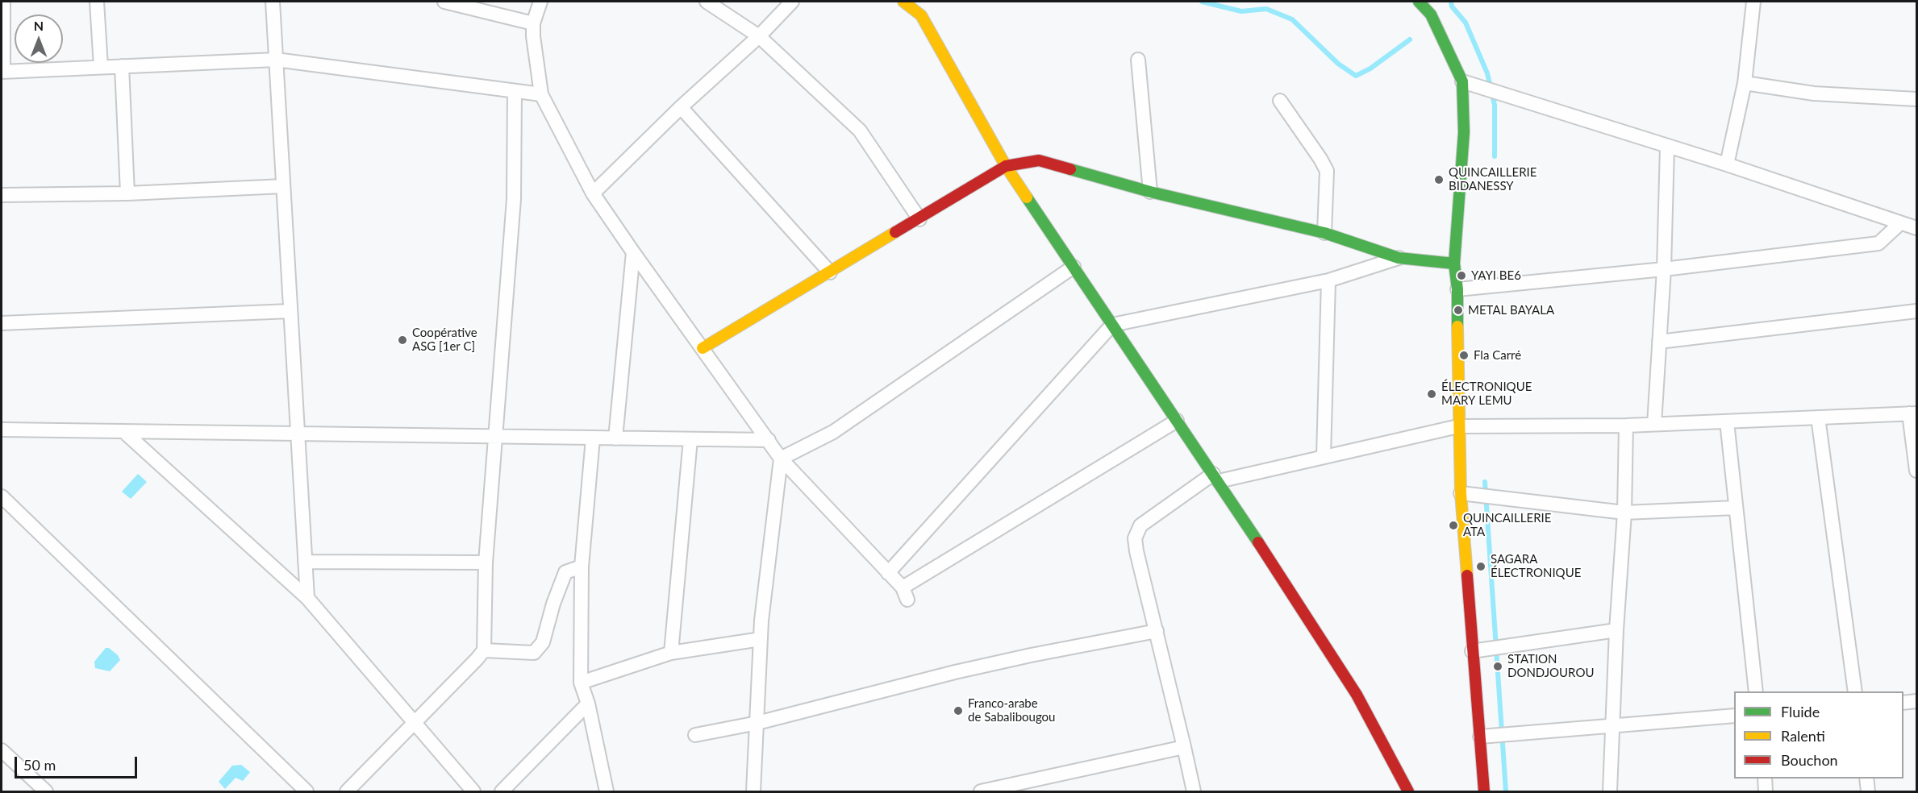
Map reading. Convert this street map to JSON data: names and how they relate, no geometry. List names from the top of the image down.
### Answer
{
  "places": [
    "QUINCAILLERIE BIDANESSY",
    "YAYI BE6",
    "METAL BAYALA",
    "Coopérative ASG [1er C]",
    "Fla Carré",
    "ÉLECTRONIQUE MARY LEMU",
    "QUINCAILLERIE ATA",
    "SAGARA ÉLECTRONIQUE",
    "STATION DONDJOUROU",
    "Franco-arabe de Sabalibougou"
  ],
  "legend": ["Fluide", "Ralenti", "Bouchon"],
  "scale_bar": "50 m",
  "north": "top"
}
